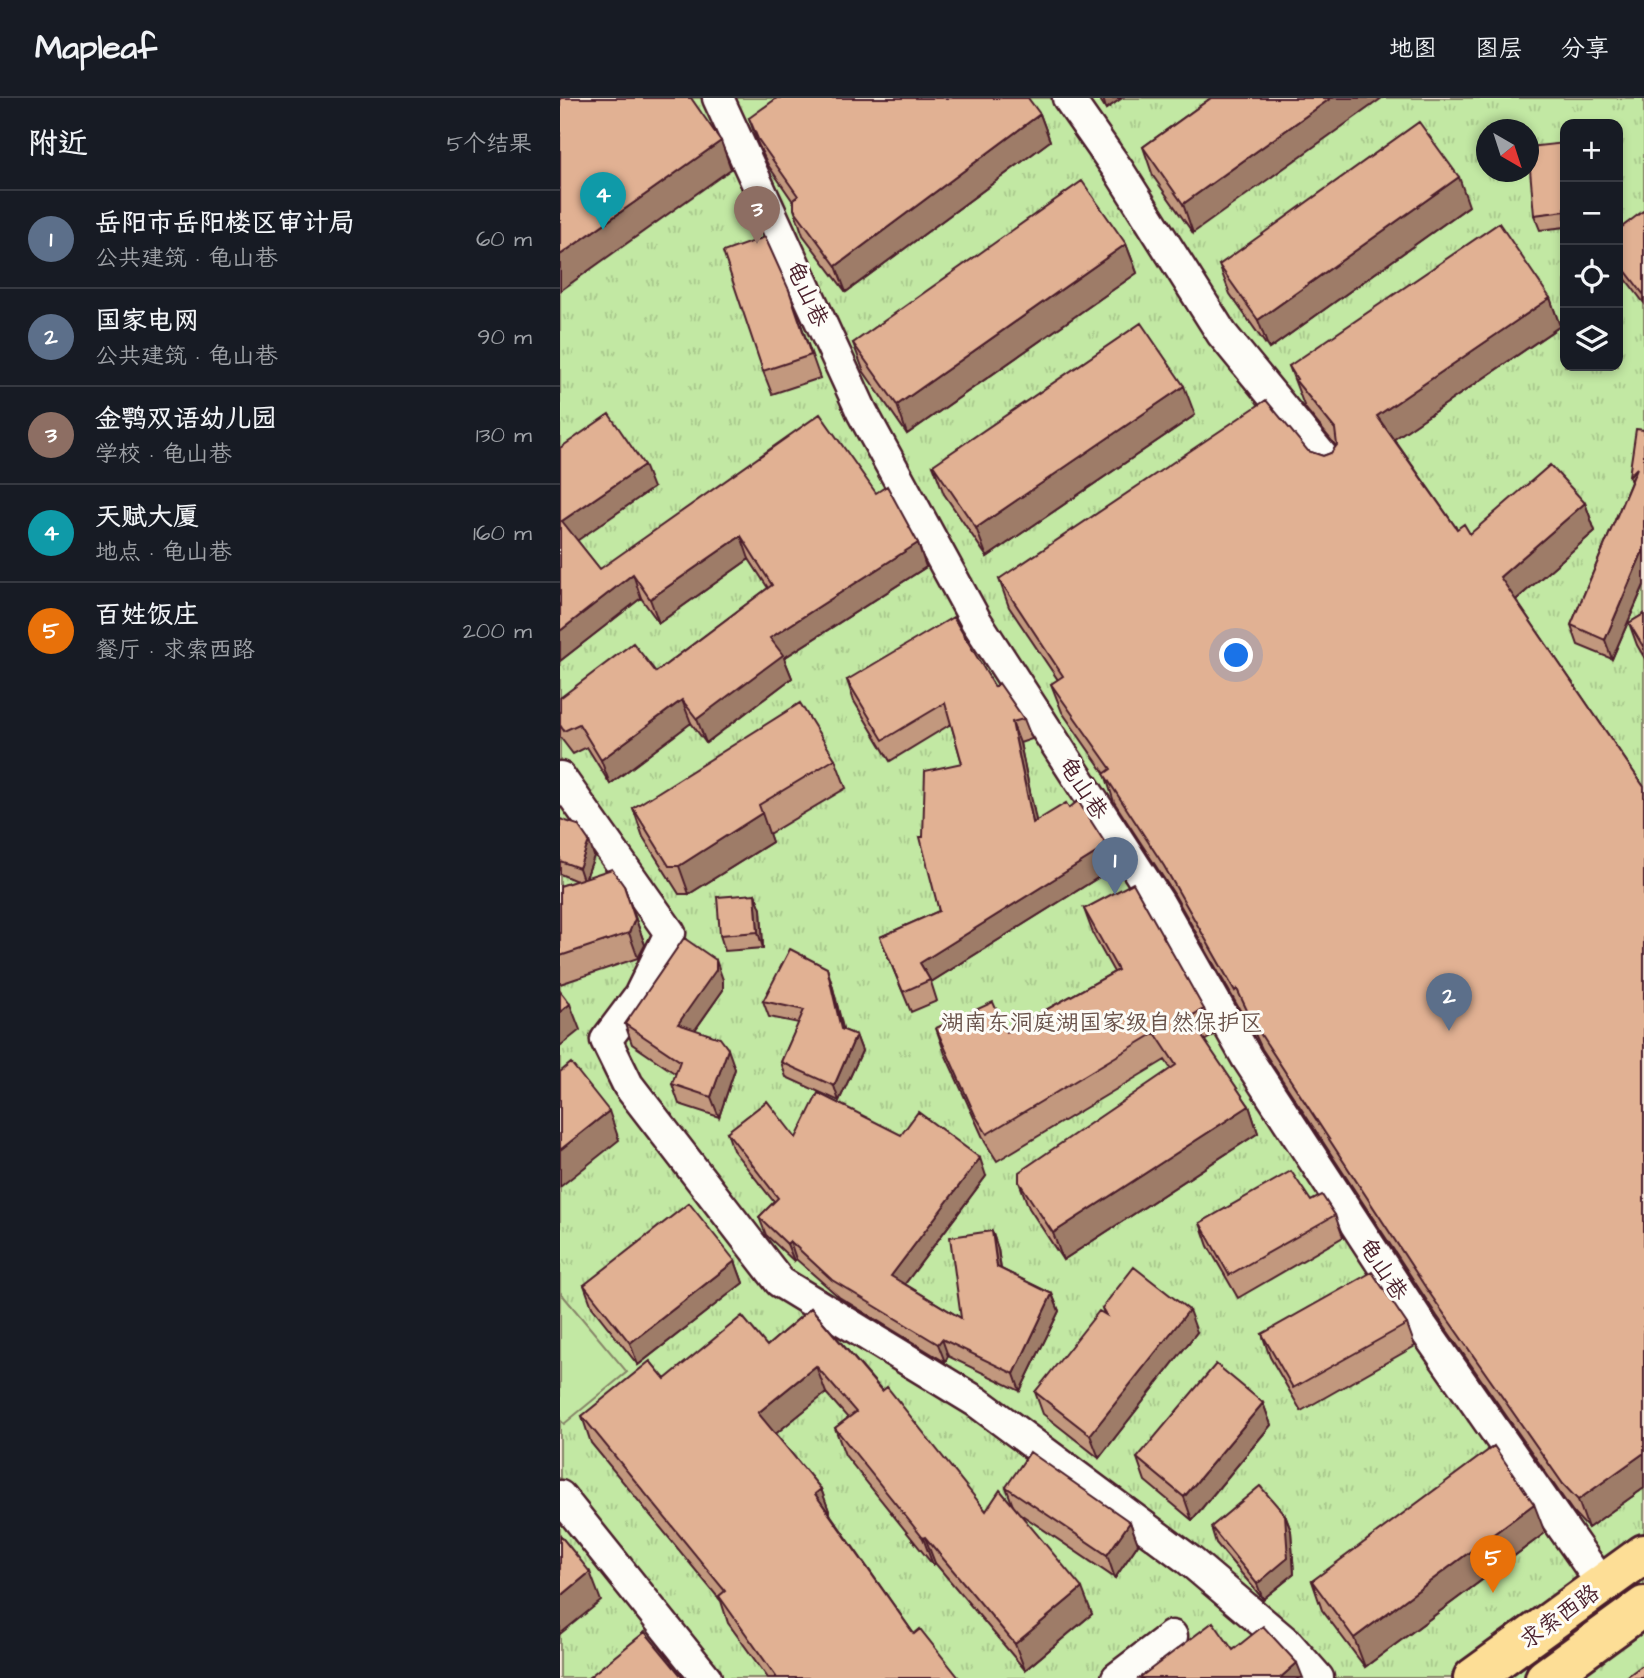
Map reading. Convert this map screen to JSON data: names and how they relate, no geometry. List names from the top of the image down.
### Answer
{
  "streets": {
    "main road": ["求索西路"],
    "street": ["龟山巷"]
  },
  "crossings": [
    ["龟山巷", "求索西路"]
  ],
  "parks": ["湖南东洞庭湖国家级自然保护区"],
  "north": "bottom right",
  "page": {
    "header": "Mapleaf",
    "nav": ["地图", "图层", "分享"],
    "heading": ["附近", "5个结果"],
    "map_buttons": ["+", "−"],
    "pins": [
      "4",
      "3",
      "1",
      "2",
      "5"
    ],
    "list": [
      {
        "mark": "1",
        "name": "岳阳市岳阳楼区审计局",
        "note": "公共建筑 · 龟山巷",
        "value": "60 m"
      },
      {
        "mark": "2",
        "name": "国家电网",
        "note": "公共建筑 · 龟山巷",
        "value": "90 m"
      },
      {
        "mark": "3",
        "name": "金鹗双语幼儿园",
        "note": "学校 · 龟山巷",
        "value": "130 m"
      },
      {
        "mark": "4",
        "name": "天赋大厦",
        "note": "地点 · 龟山巷",
        "value": "160 m"
      },
      {
        "mark": "5",
        "name": "百姓饭庄",
        "note": "餐厅 · 求索西路",
        "value": "200 m"
      }
    ]
  }
}
